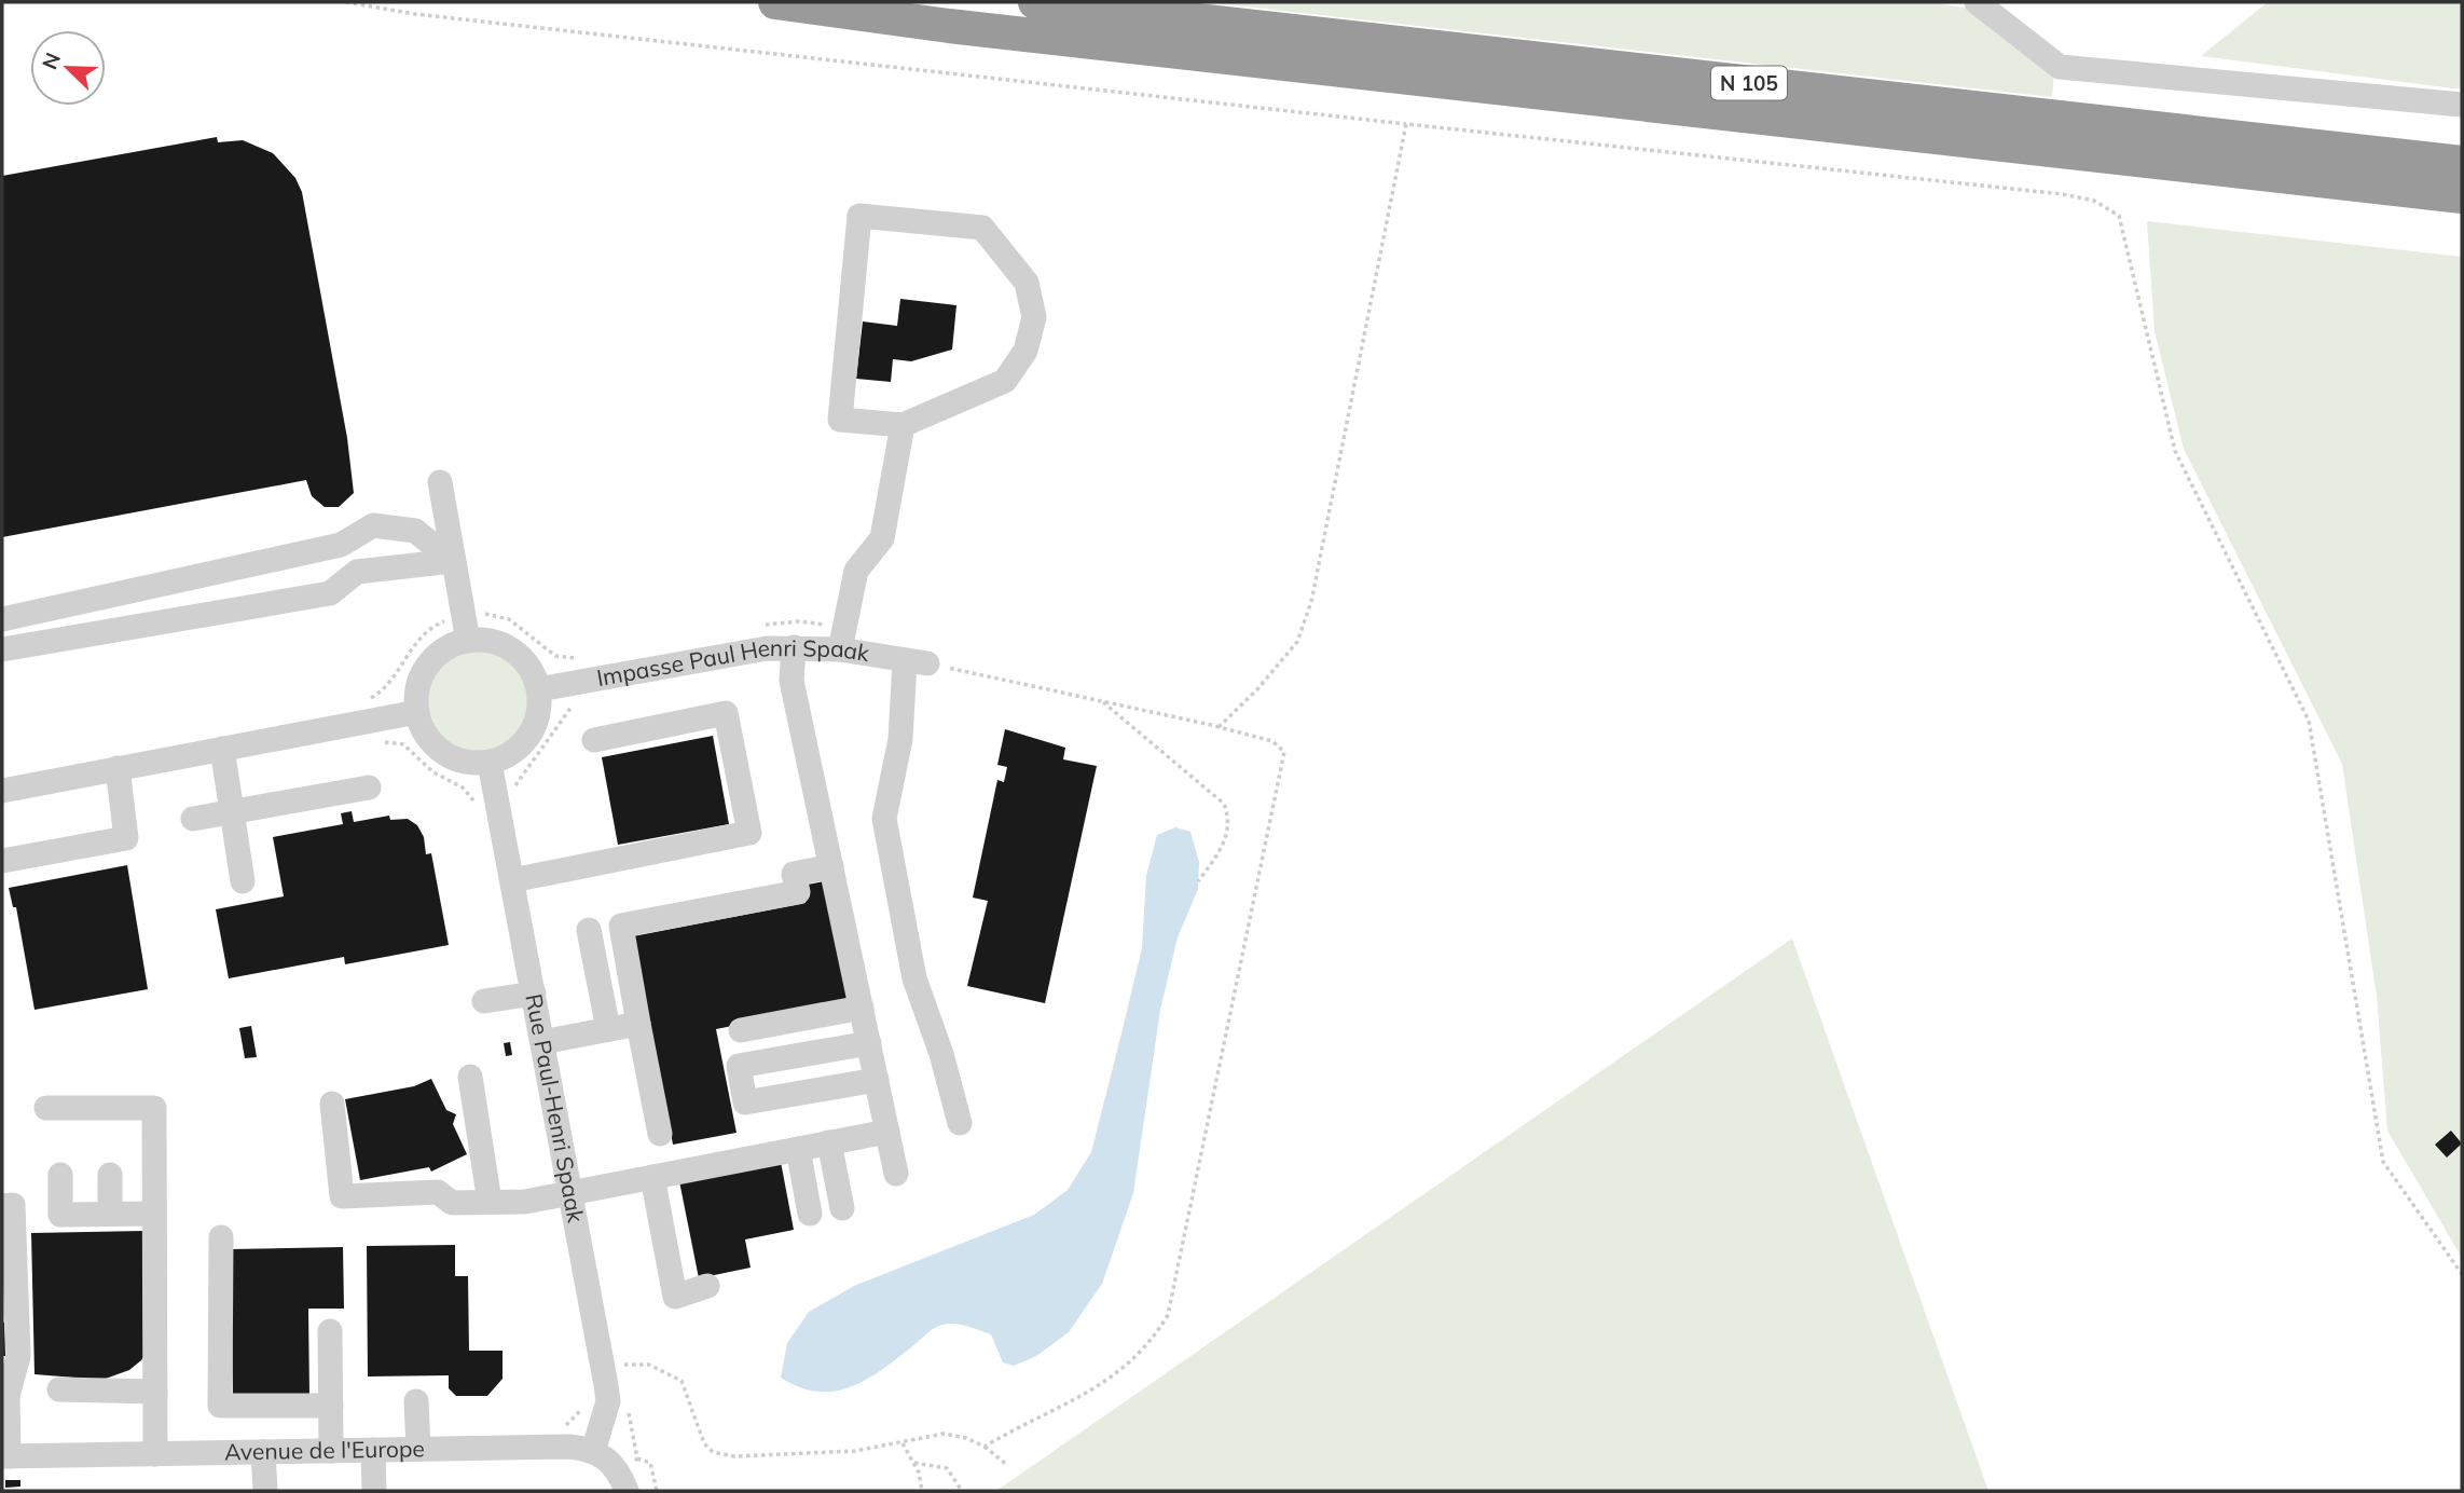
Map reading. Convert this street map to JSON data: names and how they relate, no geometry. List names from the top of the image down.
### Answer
{
  "streets": {
    "highway": ["N 105"],
    "street": ["Impasse Paul Henri Spaak", "Rue Paul-Henri Spaak", "Avenue de l'Europe"]
  },
  "crossings": [
    ["Impasse Paul Henri Spaak", "Rue Paul-Henri Spaak"],
    ["Rue Paul-Henri Spaak", "Avenue de l'Europe"]
  ],
  "north": "top left"
}
